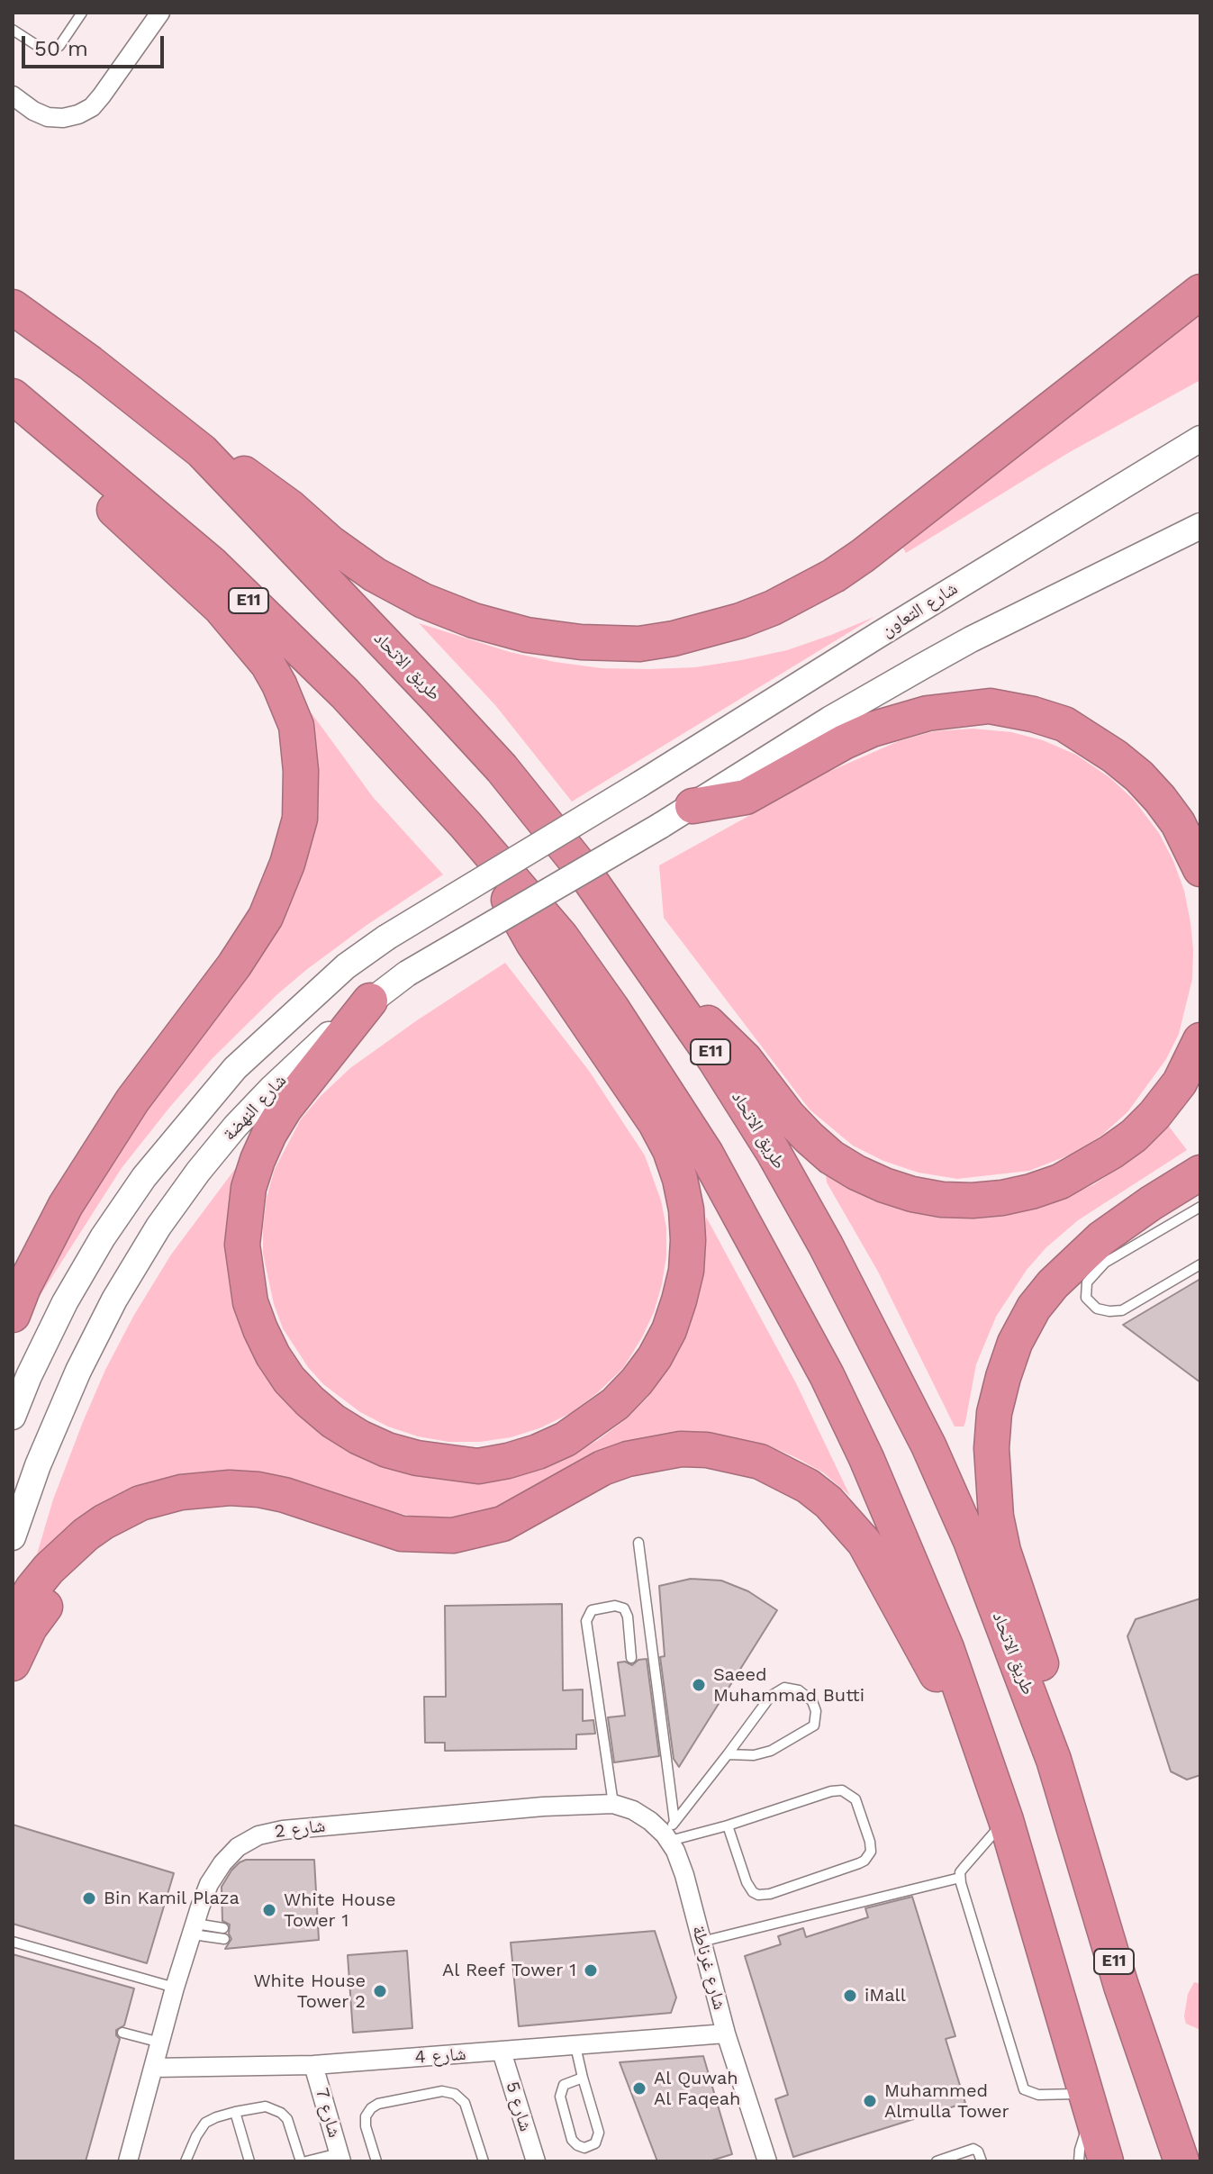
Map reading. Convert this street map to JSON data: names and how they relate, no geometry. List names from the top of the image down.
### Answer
{
  "streets": {
    "highway": ["E11", "طريق الاتحاد"],
    "main road": ["شارع التعاون", "شارع النهضة"],
    "street": [
      "شارع 2",
      "شارع غرناطة",
      "شارع 4",
      "شارع 5",
      "شارع 7"
    ]
  },
  "crossings": [
    ["شارع 2", "شارع غرناطة"],
    ["شارع 2", "شارع 4"],
    ["شارع غرناطة", "شارع 4"],
    ["شارع 4", "شارع 5"],
    ["شارع 4", "شارع 7"]
  ],
  "places": [
    "Saeed Muhammad Butti",
    "Bin Kamil Plaza",
    "White House Tower 1",
    "Al Reef Tower 1",
    "White House Tower 2",
    "iMall",
    "Al Quwah Al Faqeah",
    "Muhammed Almulla Tower"
  ],
  "scale_bar": "50 m"
}
